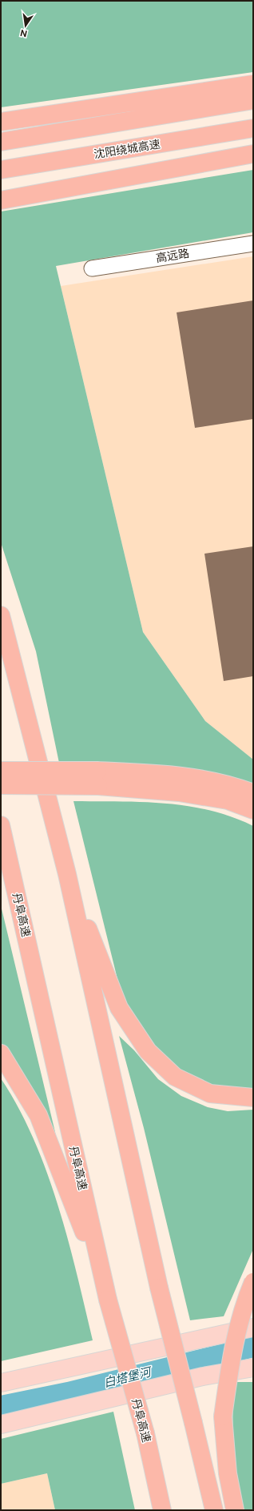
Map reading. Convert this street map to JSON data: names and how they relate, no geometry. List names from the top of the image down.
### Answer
{
  "streets": {
    "highway": ["沈阳绕城高速", "丹阜高速"],
    "street": ["高远路"]
  },
  "water": ["白塔堡河"],
  "north": "bottom"
}
